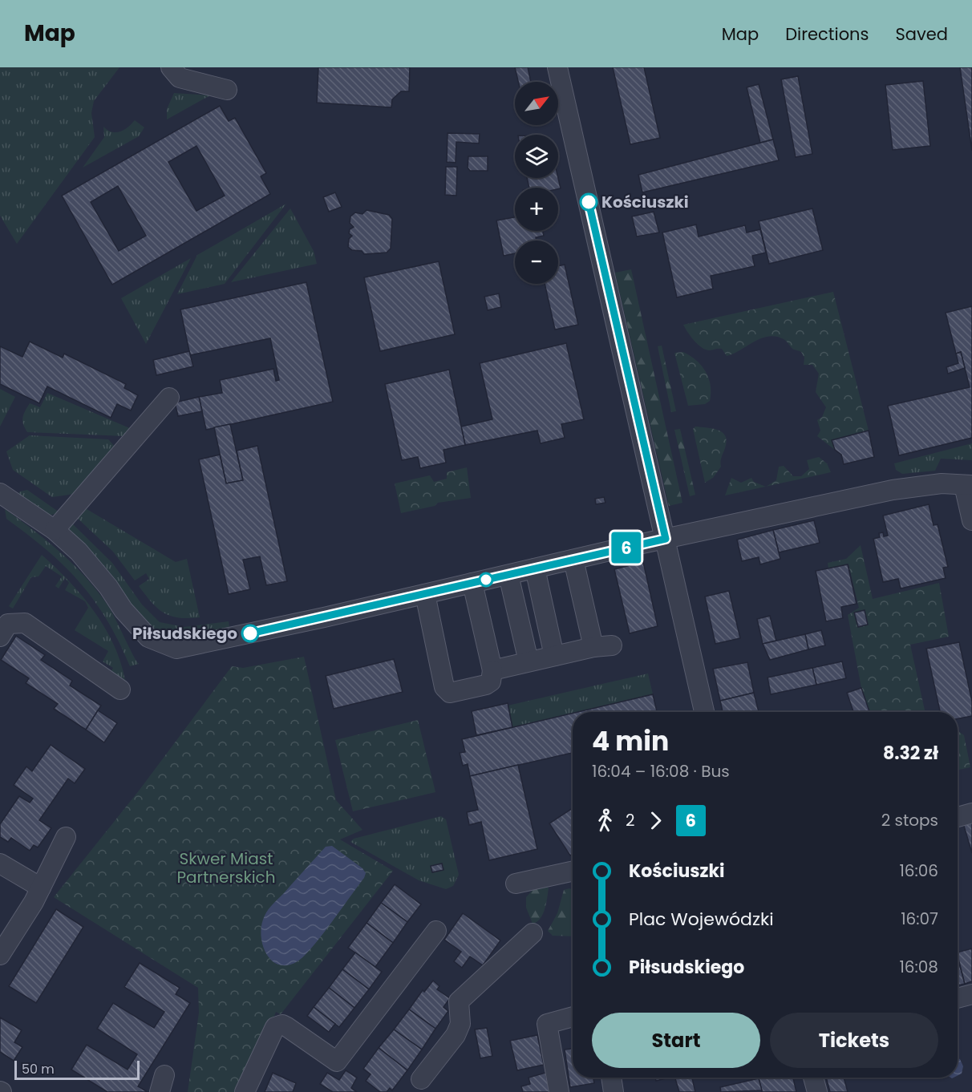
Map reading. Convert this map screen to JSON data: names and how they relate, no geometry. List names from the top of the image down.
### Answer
{
  "parks": ["Skwer Miast Partnerskich"],
  "places": ["Kościuszki", "Piłsudskiego"],
  "lines": ["bus line 6"],
  "scale_bar": "50 m",
  "north": "top right",
  "page": {
    "header": "Map",
    "nav": ["Map", "Directions", "Saved"],
    "on_map": "6",
    "map_buttons": ["+", "−"],
    "heading": ["4 min", "16:04 – 16:08 · Bus", "8.32 zł"],
    "legs": ["2", "6", "2 stops"],
    "list": [
      {
        "name": "Kościuszki",
        "value": "16:06"
      },
      {
        "name": "Plac Wojewódzki",
        "value": "16:07"
      },
      {
        "name": "Piłsudskiego",
        "value": "16:08"
      }
    ],
    "buttons": ["Start", "Tickets"],
    "scale": "50 m"
  }
}
